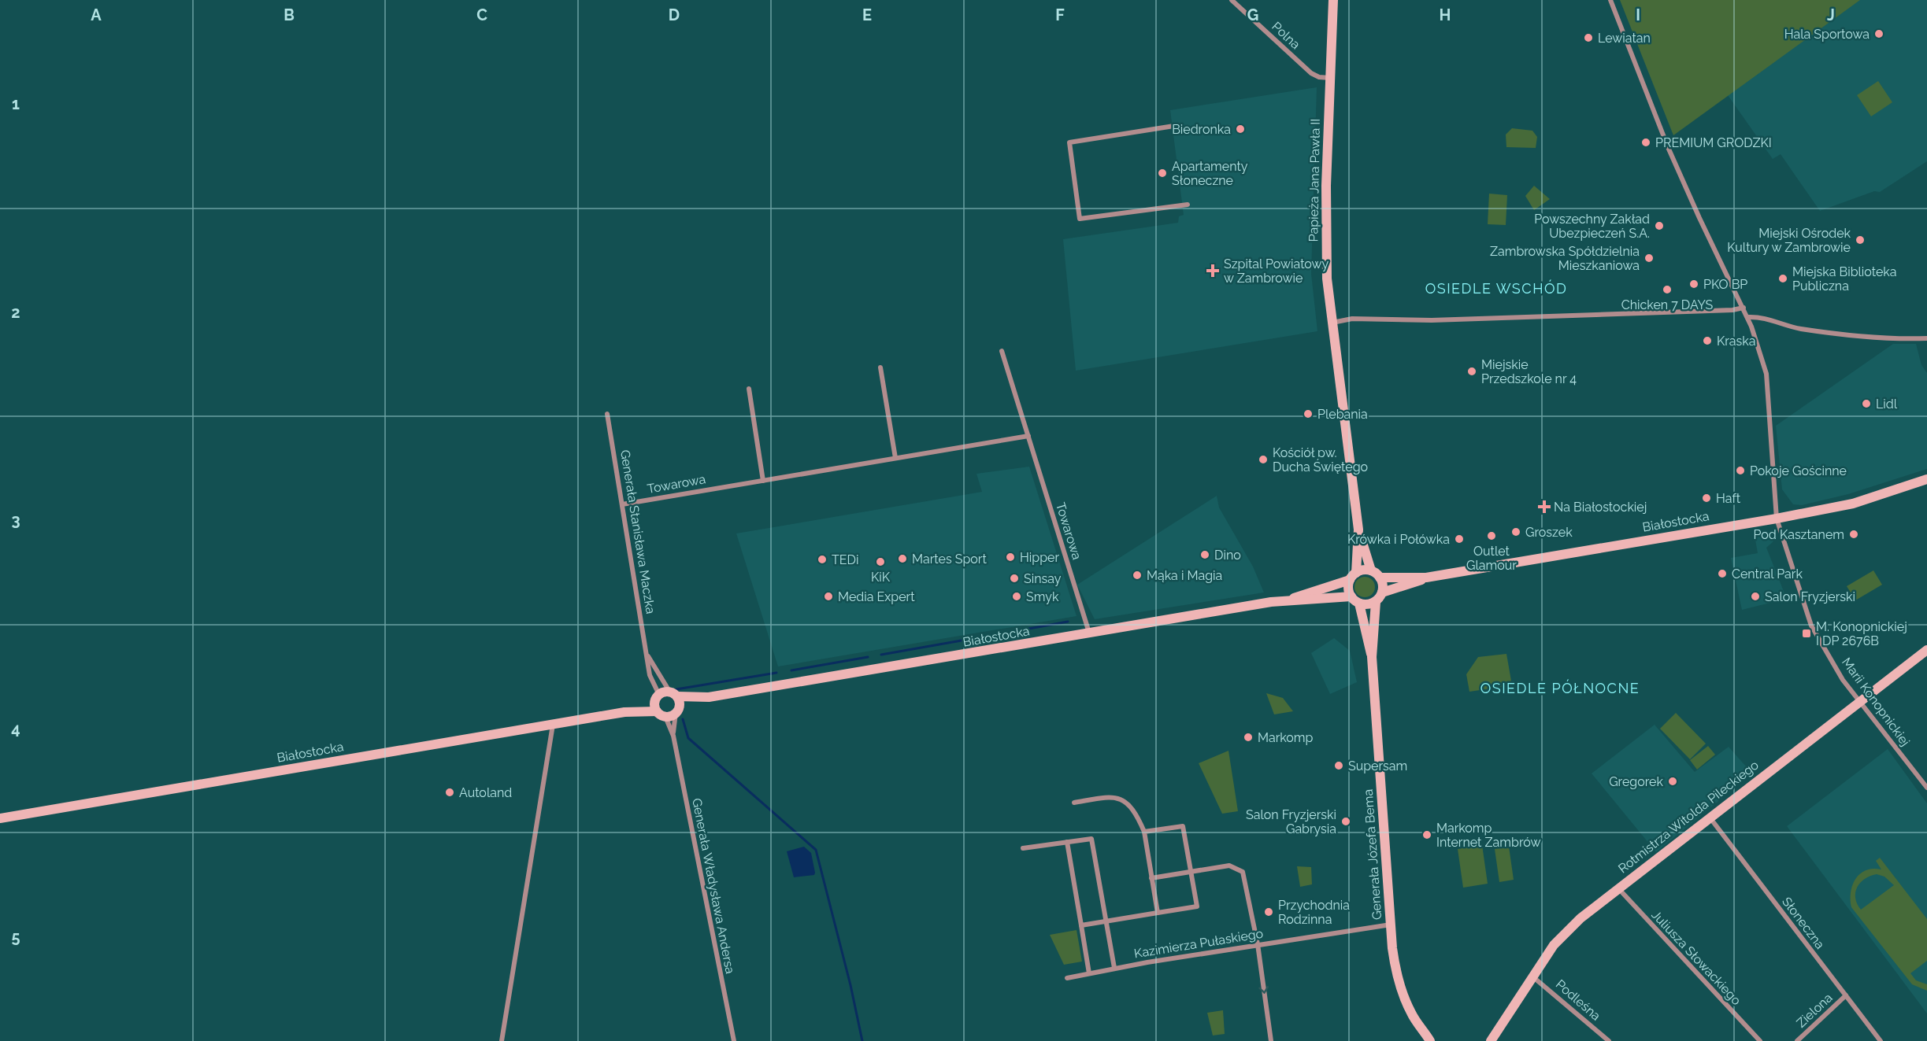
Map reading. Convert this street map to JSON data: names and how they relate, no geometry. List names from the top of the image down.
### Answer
{
  "streets": {
    "main road": [
      "Papieża Jana Pawła II",
      "Białostocka",
      "Rotmistrza Witolda Pileckiego",
      "Generała Józefa Bema"
    ],
    "street": [
      "Polna",
      "Towarowa",
      "Generała Stanisława Maczka",
      "Marii Konopnickiej",
      "Generała Władysława Andersa",
      "Słoneczna",
      "Kazimierza Pułaskiego",
      "Juliusza Słowackiego",
      "Podleśna",
      "Zielona"
    ]
  },
  "crossings": [
    ["Polna", "Papieża Jana Pawła II"],
    ["Papieża Jana Pawła II", "Białostocka"],
    ["Papieża Jana Pawła II", "Generała Józefa Bema"],
    ["Towarowa", "Białostocka"],
    ["Towarowa", "Generała Stanisława Maczka"],
    ["Białostocka", "Generała Stanisława Maczka"],
    ["Białostocka", "Marii Konopnickiej"],
    ["Białostocka", "Generała Józefa Bema"],
    ["Białostocka", "Generała Władysława Andersa"],
    ["Generała Stanisława Maczka", "Generała Władysława Andersa"],
    ["Marii Konopnickiej", "Rotmistrza Witolda Pileckiego"],
    ["Rotmistrza Witolda Pileckiego", "Słoneczna"],
    ["Rotmistrza Witolda Pileckiego", "Juliusza Słowackiego"],
    ["Rotmistrza Witolda Pileckiego", "Podleśna"],
    ["Generała Józefa Bema", "Kazimierza Pułaskiego"],
    ["Słoneczna", "Zielona"]
  ],
  "districts": ["OSIEDLE WSCHÓD", "OSIEDLE PÓŁNOCNE"],
  "places": {
    "other": [
      "Hala Sportowa",
      "Lewiatan",
      "Biedronka",
      "PREMIUM GRODZKI",
      "Apartamenty Słoneczne",
      "Powszechny Zakład Ubezpieczeń S.A.",
      "Miejski Ośrodek Kultury w Zambrowie",
      "Zambrowska Spółdzielnia Mieszkaniowa",
      "Miejska Biblioteka Publiczna",
      "PKO BP",
      "Chicken 7 DAYS",
      "Kraska",
      "Miejskie Przedszkole nr 4",
      "Lidl",
      "Plebania",
      "Kościół pw. Ducha Świętego",
      "Pokoje Gościnne",
      "Haft",
      "Groszek",
      "Pod Kasztanem",
      "Outlet Glamour",
      "Krówka i Połówka",
      "Dino",
      "Hipper",
      "Martes Sport",
      "TEDi",
      "KiK",
      "Central Park",
      "Mąka i Magia",
      "Sinsay",
      "Media Expert",
      "Smyk",
      "Salon Fryzjerski",
      "Markomp",
      "Supersam",
      "Gregorek",
      "Autoland",
      "Salon Fryzjerski Gabrysia",
      "Markomp Internet Zambrów",
      "Przychodnia Rodzinna"
    ],
    "health": ["Szpital Powiatowy w Zambrowie", "Na Białostockiej"],
    "transit": ["M. Konopnickiej I DP 2676B"]
  },
  "grid": {
    "columns": [
      "A",
      "B",
      "C",
      "D",
      "E",
      "F",
      "G",
      "H",
      "I",
      "J"
    ],
    "rows": [
      "1",
      "2",
      "3",
      "4",
      "5"
    ]
  }
}
